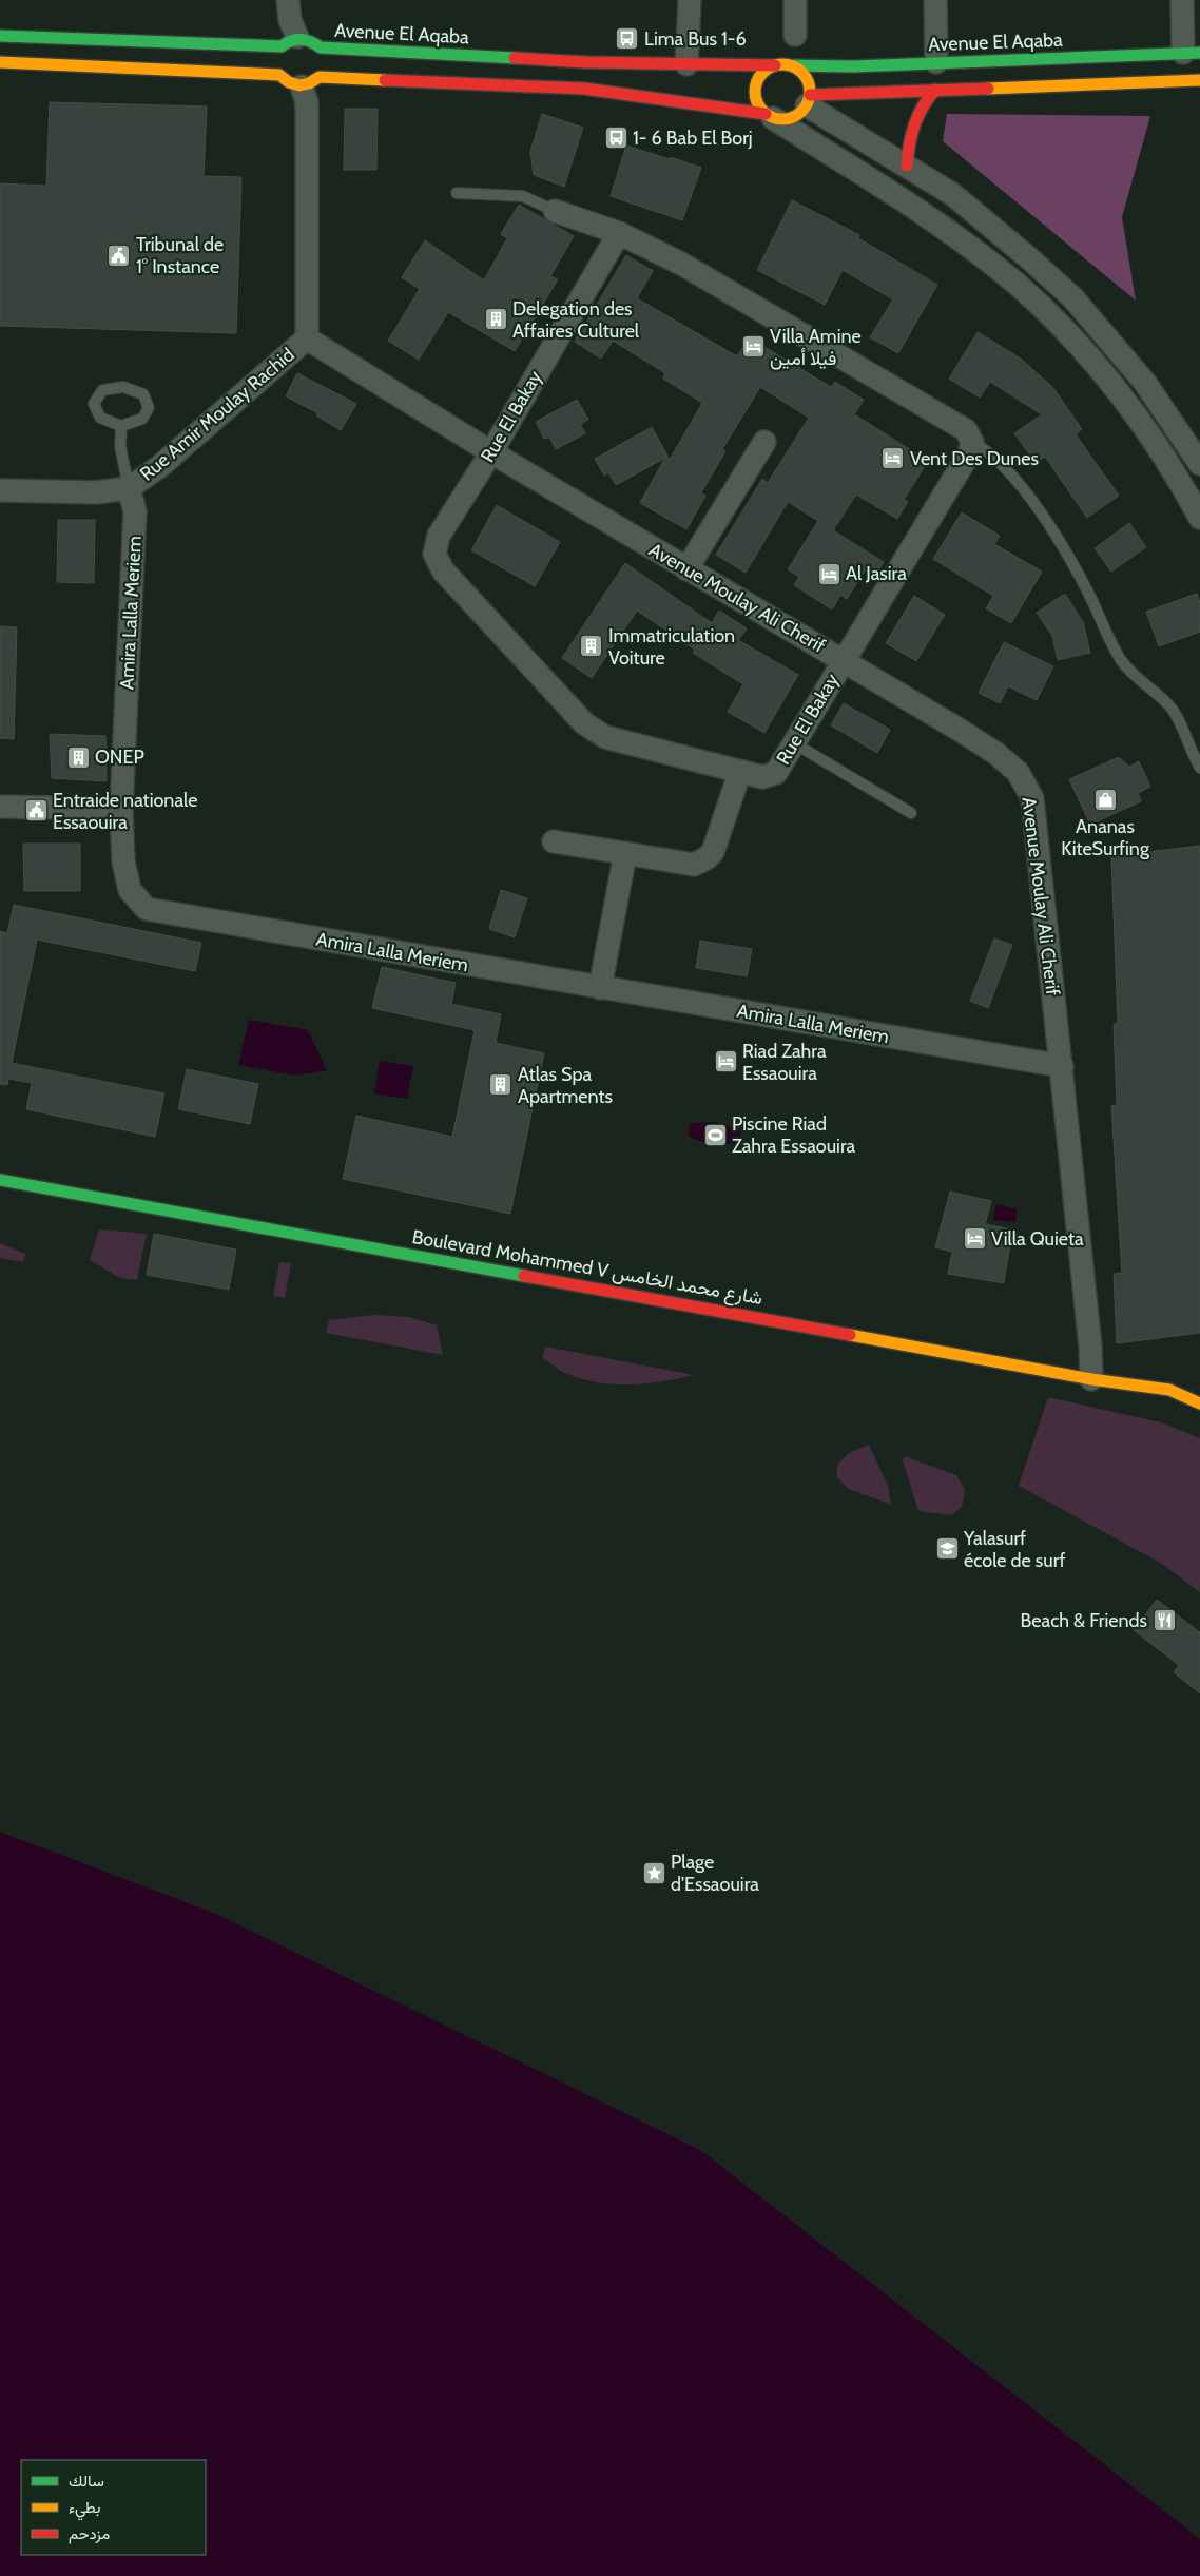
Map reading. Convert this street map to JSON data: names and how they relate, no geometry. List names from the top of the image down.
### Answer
{
  "streets": {
    "main road": ["Avenue El Aqaba", "Boulevard Mohammed V شارع محمد الخامس"],
    "street": [
      "Rue Amir Moulay Rachid",
      "Rue El Bakay",
      "Avenue Moulay Ali Cherif",
      "Amira Lalla Meriem"
    ]
  },
  "crossings": [
    ["Rue Amir Moulay Rachid", "Avenue Moulay Ali Cherif"],
    ["Rue Amir Moulay Rachid", "Amira Lalla Meriem"],
    ["Rue El Bakay", "Avenue Moulay Ali Cherif"],
    ["Avenue Moulay Ali Cherif", "Amira Lalla Meriem"],
    ["Avenue Moulay Ali Cherif", "Boulevard Mohammed V شارع محمد الخامس"]
  ],
  "places": {
    "bus stop": ["Lima Bus 1-6", "1- 6 Bab El Borj"],
    "public building": ["Tribunal de 1° Instance", "Entraide nationale Essaouira"],
    "building": [
      "Delegation des Affaires Culturel",
      "Immatriculation Voiture",
      "ONEP",
      "Atlas Spa Apartments"
    ],
    "hotel": [
      "Villa Amine فيلا أمين",
      "Vent Des Dunes",
      "Al Jasira",
      "Riad Zahra Essaouira",
      "Villa Quieta"
    ],
    "shop": ["Ananas KiteSurfing"],
    "sports": ["Piscine Riad Zahra Essaouira"],
    "school or university": ["Yalasurf école de surf"],
    "restaurant": ["Beach & Friends"],
    "place": ["Plage d'Essaouira"]
  },
  "legend": ["سالك", "بطيء", "مزدحم"]
}
